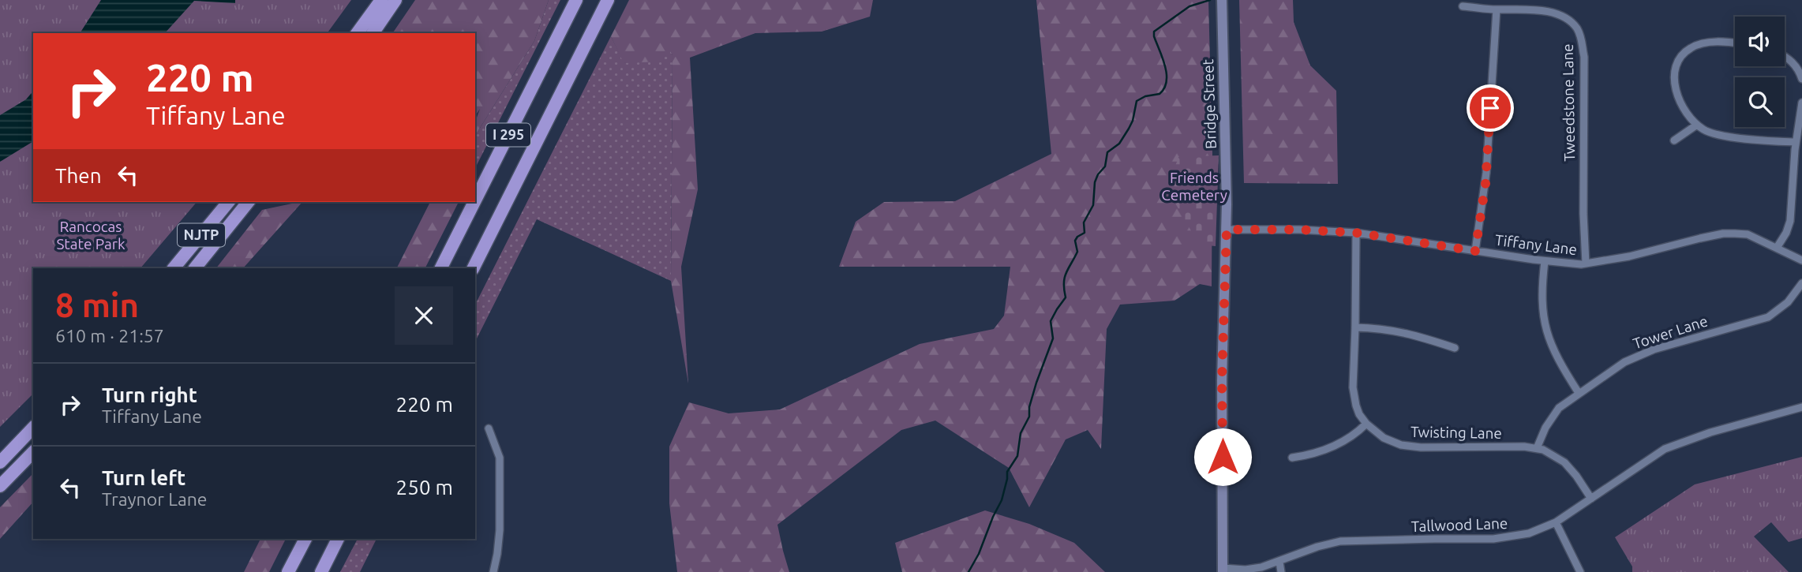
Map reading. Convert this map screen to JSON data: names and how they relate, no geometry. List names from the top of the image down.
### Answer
{
  "streets": {
    "highway": ["I 295", "NJTP"],
    "main road": ["Bridge Street"],
    "street": [
      "Tweedstone Lane",
      "Tiffany Lane",
      "Tower Lane",
      "Twisting Lane",
      "Tallwood Lane"
    ]
  },
  "crossings": [
    ["Tweedstone Lane", "Tiffany Lane"],
    ["Bridge Street", "Tiffany Lane"],
    ["Bridge Street", "Tallwood Lane"],
    ["Tiffany Lane", "Twisting Lane"],
    ["Tower Lane", "Twisting Lane"],
    ["Twisting Lane", "Tallwood Lane"]
  ],
  "parks": ["Friends Cemetery", "Rancocas State Park"],
  "page": {
    "turn": ["220 m", "Tiffany Lane"],
    "then": "Then",
    "heading": ["8 min", "610 m · 21:57"],
    "list": [
      {
        "name": "Turn right",
        "note": "Tiffany Lane",
        "value": "220 m"
      },
      {
        "name": "Turn left",
        "note": "Traynor Lane",
        "value": "250 m"
      }
    ]
  }
}
